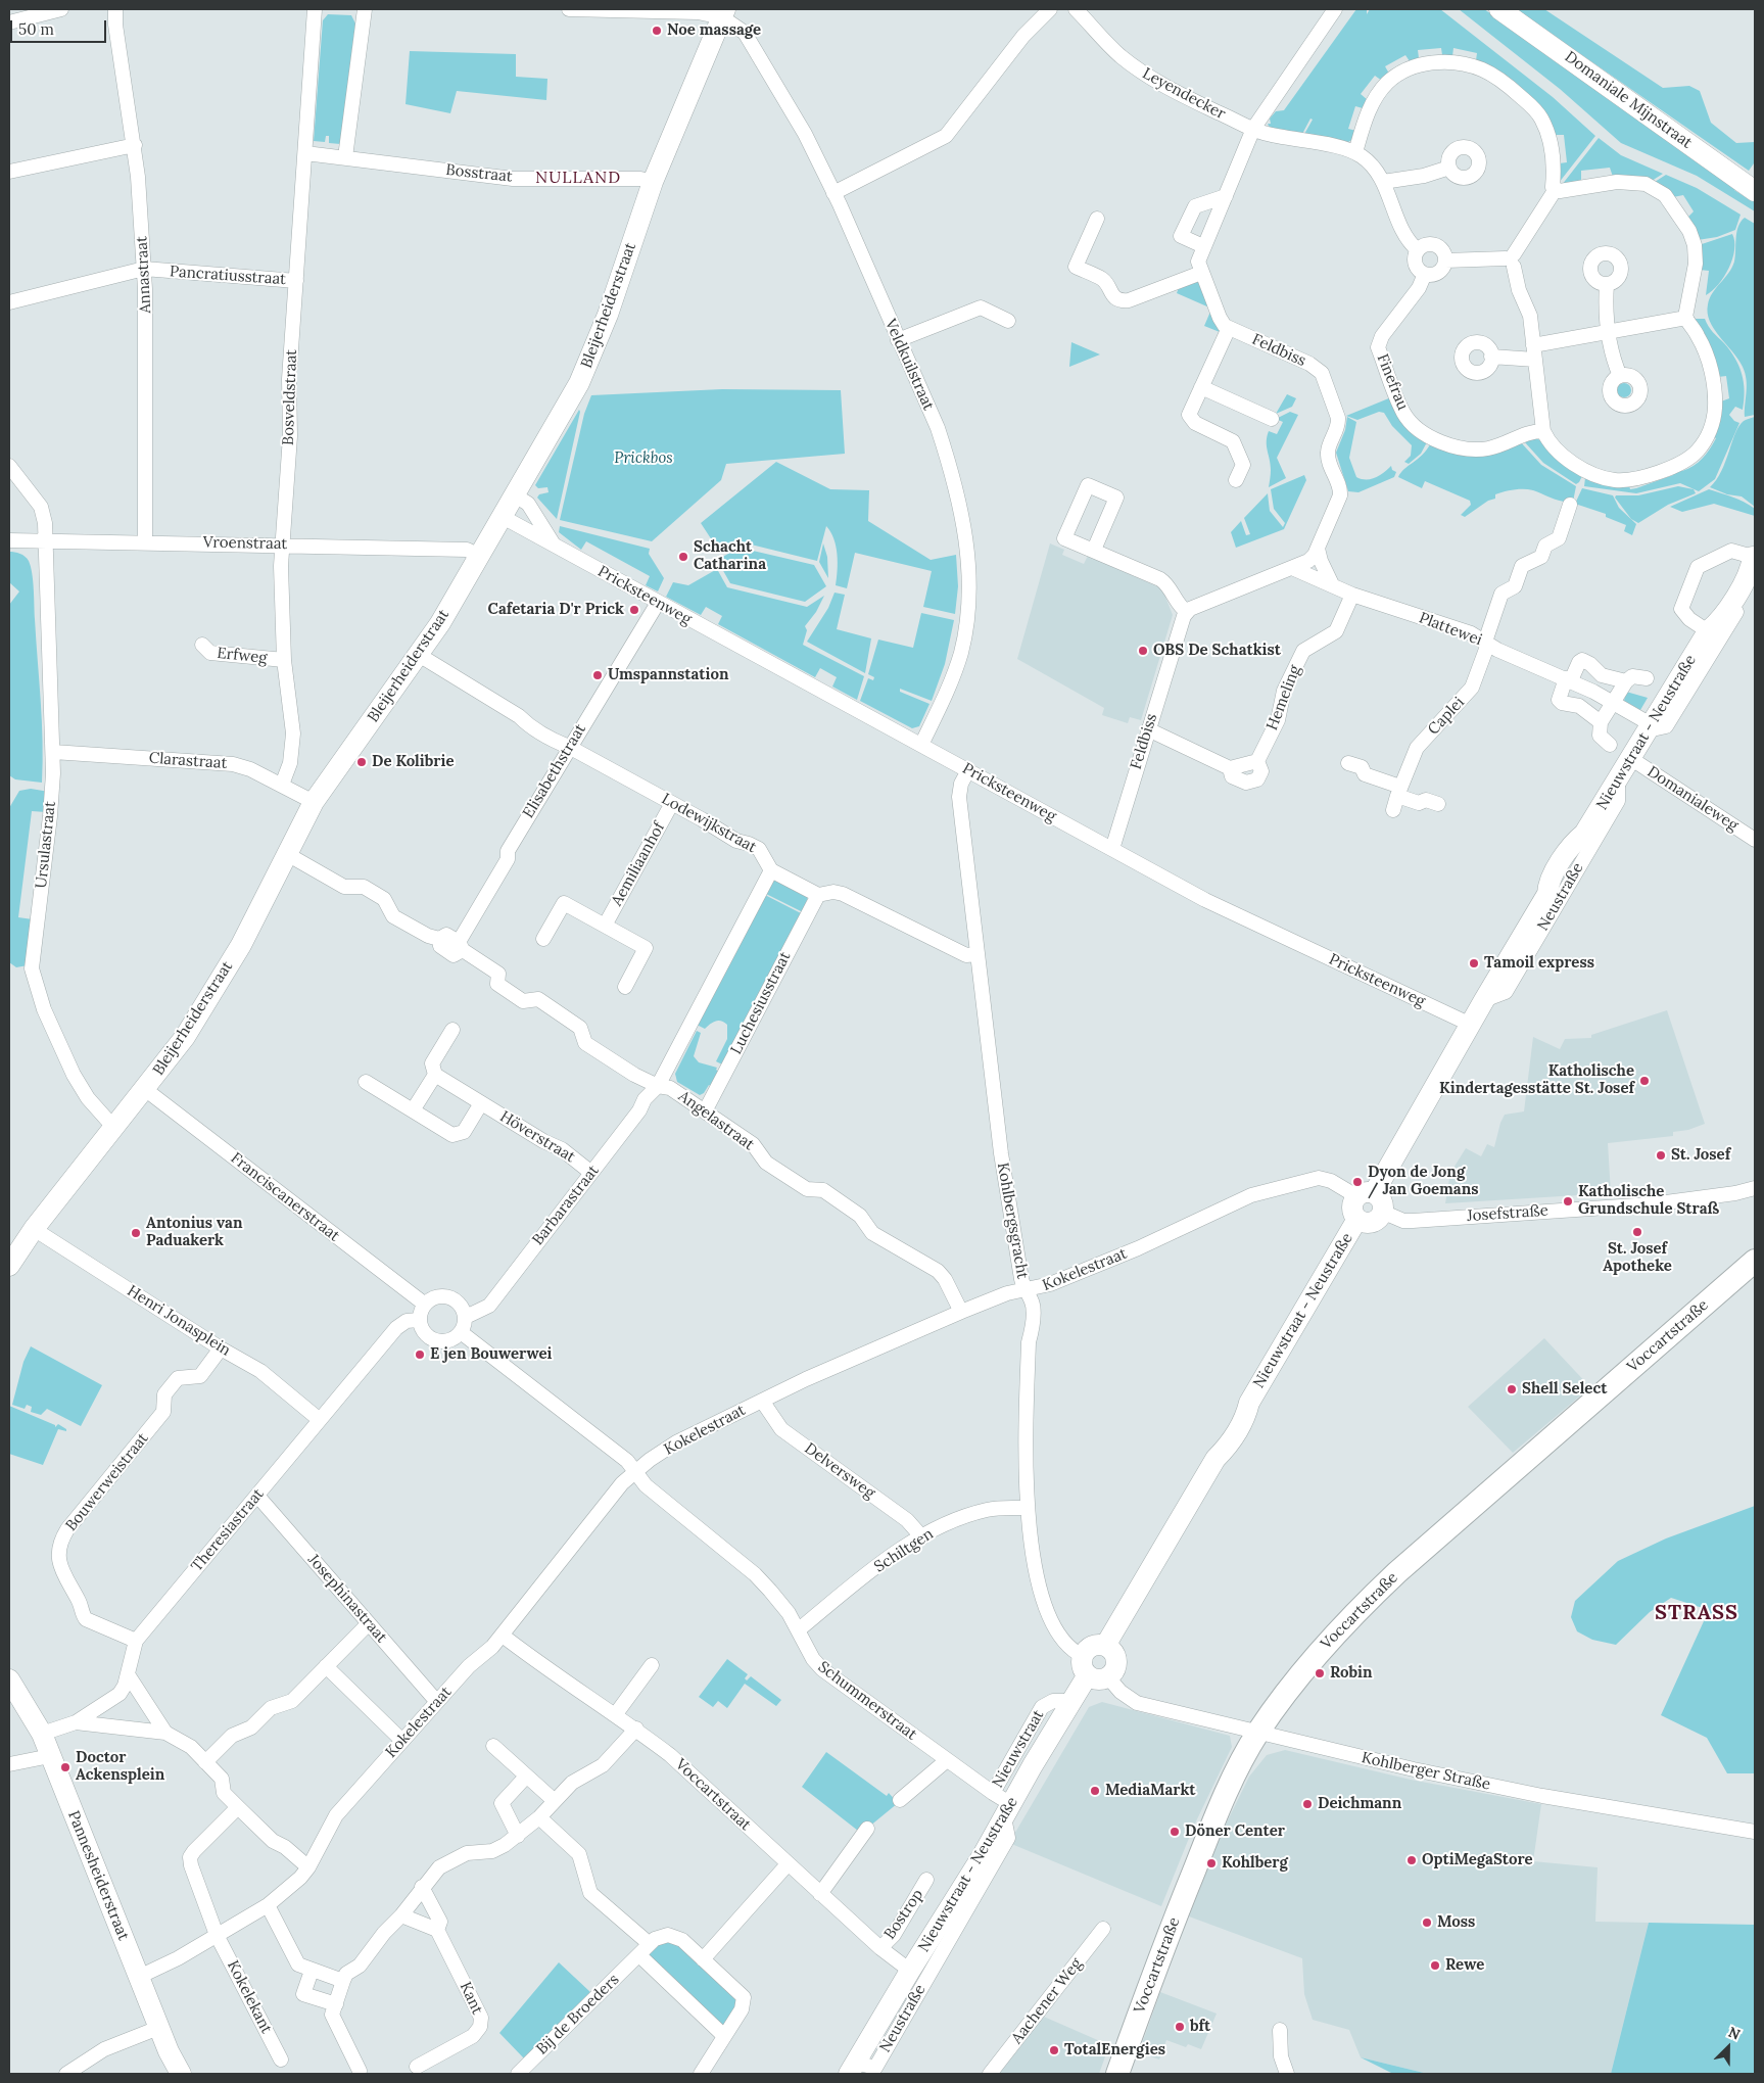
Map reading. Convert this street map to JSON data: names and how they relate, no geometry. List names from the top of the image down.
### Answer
{
  "streets": {
    "main road": ["Voccartstraße"],
    "street": [
      "Leyendecker",
      "Domaniale Mijnstraat",
      "Bosstraat",
      "Annastraat",
      "Pancratiusstraat",
      "Bleijerheiderstraat",
      "Feldbiss",
      "Veldkuilstraat",
      "Finefrau",
      "Bosveldstraat",
      "Vroenstraat",
      "Pricksteenweg",
      "Plattewei",
      "Erfweg",
      "Hemeling",
      "Caplei",
      "Nieuwstraat - Neustraße",
      "Clarastraat",
      "Elisabethstraat",
      "Domanialeweg",
      "Lodewijkstraat",
      "Ursulastraat",
      "Aemiliaanhof",
      "Neustraße",
      "Luchesiusstraat",
      "Angelastraat",
      "Höverstraat",
      "Franciscanerstraat",
      "Barbarastraat",
      "Josefstraße",
      "Kohlbergsgracht",
      "Kokelestraat",
      "Henri Jonasplein",
      "Delversweg",
      "Bouwerweistraat",
      "Theresiastraat",
      "Schiltgen",
      "Josephinastraat",
      "Schummerstraat",
      "Nieuwstraat",
      "Kohlberger Straße",
      "Voccartstraat",
      "Pannesheiderstraat",
      "Bostrop",
      "Kokelekant",
      "Kant",
      "Aachener Weg",
      "Bij de Broeders"
    ]
  },
  "crossings": [
    ["Bosstraat", "Bleijerheiderstraat"],
    ["Bosstraat", "Bosveldstraat"],
    ["Annastraat", "Pancratiusstraat"],
    ["Annastraat", "Vroenstraat"],
    ["Pancratiusstraat", "Bosveldstraat"],
    ["Bleijerheiderstraat", "Veldkuilstraat"],
    ["Bleijerheiderstraat", "Vroenstraat"],
    ["Bleijerheiderstraat", "Pricksteenweg"],
    ["Bleijerheiderstraat", "Clarastraat"],
    ["Bleijerheiderstraat", "Lodewijkstraat"],
    ["Bleijerheiderstraat", "Ursulastraat"],
    ["Bleijerheiderstraat", "Angelastraat"],
    ["Bleijerheiderstraat", "Franciscanerstraat"],
    ["Bleijerheiderstraat", "Henri Jonasplein"],
    ["Feldbiss", "Pricksteenweg"],
    ["Feldbiss", "Plattewei"],
    ["Feldbiss", "Hemeling"],
    ["Veldkuilstraat", "Pricksteenweg"],
    ["Bosveldstraat", "Vroenstraat"],
    ["Bosveldstraat", "Erfweg"],
    ["Bosveldstraat", "Clarastraat"],
    ["Vroenstraat", "Ursulastraat"],
    ["Pricksteenweg", "Elisabethstraat"],
    ["Pricksteenweg", "Kohlbergsgracht"],
    ["Plattewei", "Hemeling"],
    ["Plattewei", "Caplei"],
    ["Plattewei", "Nieuwstraat - Neustraße"],
    ["Nieuwstraat - Neustraße", "Domanialeweg"],
    ["Nieuwstraat - Neustraße", "Neustraße"],
    ["Nieuwstraat - Neustraße", "Josefstraße"],
    ["Nieuwstraat - Neustraße", "Kohlbergsgracht"],
    ["Nieuwstraat - Neustraße", "Kokelestraat"],
    ["Nieuwstraat - Neustraße", "Schummerstraat"],
    ["Nieuwstraat - Neustraße", "Nieuwstraat"],
    ["Nieuwstraat - Neustraße", "Kohlberger Straße"],
    ["Nieuwstraat - Neustraße", "Voccartstraat"],
    ["Clarastraat", "Ursulastraat"],
    ["Elisabethstraat", "Lodewijkstraat"],
    ["Elisabethstraat", "Angelastraat"],
    ["Lodewijkstraat", "Aemiliaanhof"],
    ["Neustraße", "Schummerstraat"],
    ["Luchesiusstraat", "Angelastraat"],
    ["Angelastraat", "Barbarastraat"],
    ["Angelastraat", "Kokelestraat"],
    ["Höverstraat", "Barbarastraat"],
    ["Franciscanerstraat", "Barbarastraat"],
    ["Franciscanerstraat", "Theresiastraat"],
    ["Barbarastraat", "Theresiastraat"],
    ["Josefstraße", "Kokelestraat"],
    ["Kohlbergsgracht", "Kokelestraat"],
    ["Kohlbergsgracht", "Schiltgen"],
    ["Kohlbergsgracht", "Kohlberger Straße"],
    ["Kokelestraat", "Delversweg"],
    ["Kokelestraat", "Josephinastraat"],
    ["Kokelestraat", "Schummerstraat"],
    ["Kokelestraat", "Voccartstraat"],
    ["Kokelestraat", "Pannesheiderstraat"],
    ["Kokelestraat", "Kokelekant"],
    ["Henri Jonasplein", "Bouwerweistraat"],
    ["Henri Jonasplein", "Theresiastraat"],
    ["Voccartstraße", "Kohlberger Straße"],
    ["Delversweg", "Schiltgen"],
    ["Bouwerweistraat", "Theresiastraat"],
    ["Theresiastraat", "Josephinastraat"],
    ["Theresiastraat", "Pannesheiderstraat"],
    ["Schiltgen", "Schummerstraat"],
    ["Schummerstraat", "Nieuwstraat"],
    ["Voccartstraat", "Bostrop"]
  ],
  "districts": ["NULLAND", "STRASS"],
  "parks": ["Prickbos"],
  "places": [
    "Noe massage",
    "Schacht Catharina",
    "Cafetaria D'r Prick",
    "OBS De Schatkist",
    "Umspannstation",
    "De Kolibrie",
    "Tamoil express",
    "Katholische Kindertagesstätte St. Josef",
    "St. Josef",
    "Dyon de Jong / Jan Goemans",
    "Katholische Grundschule Straß",
    "St. Josef Apotheke",
    "Antonius van Paduakerk",
    "E jen Bouwerwei",
    "Shell Select",
    "Robin",
    "Doctor Ackensplein",
    "MediaMarkt",
    "Deichmann",
    "Döner Center",
    "OptiMegaStore",
    "Kohlberg",
    "Moss",
    "Rewe",
    "bft",
    "TotalEnergies"
  ],
  "scale_bar": "50 m",
  "north": "top right"
}
